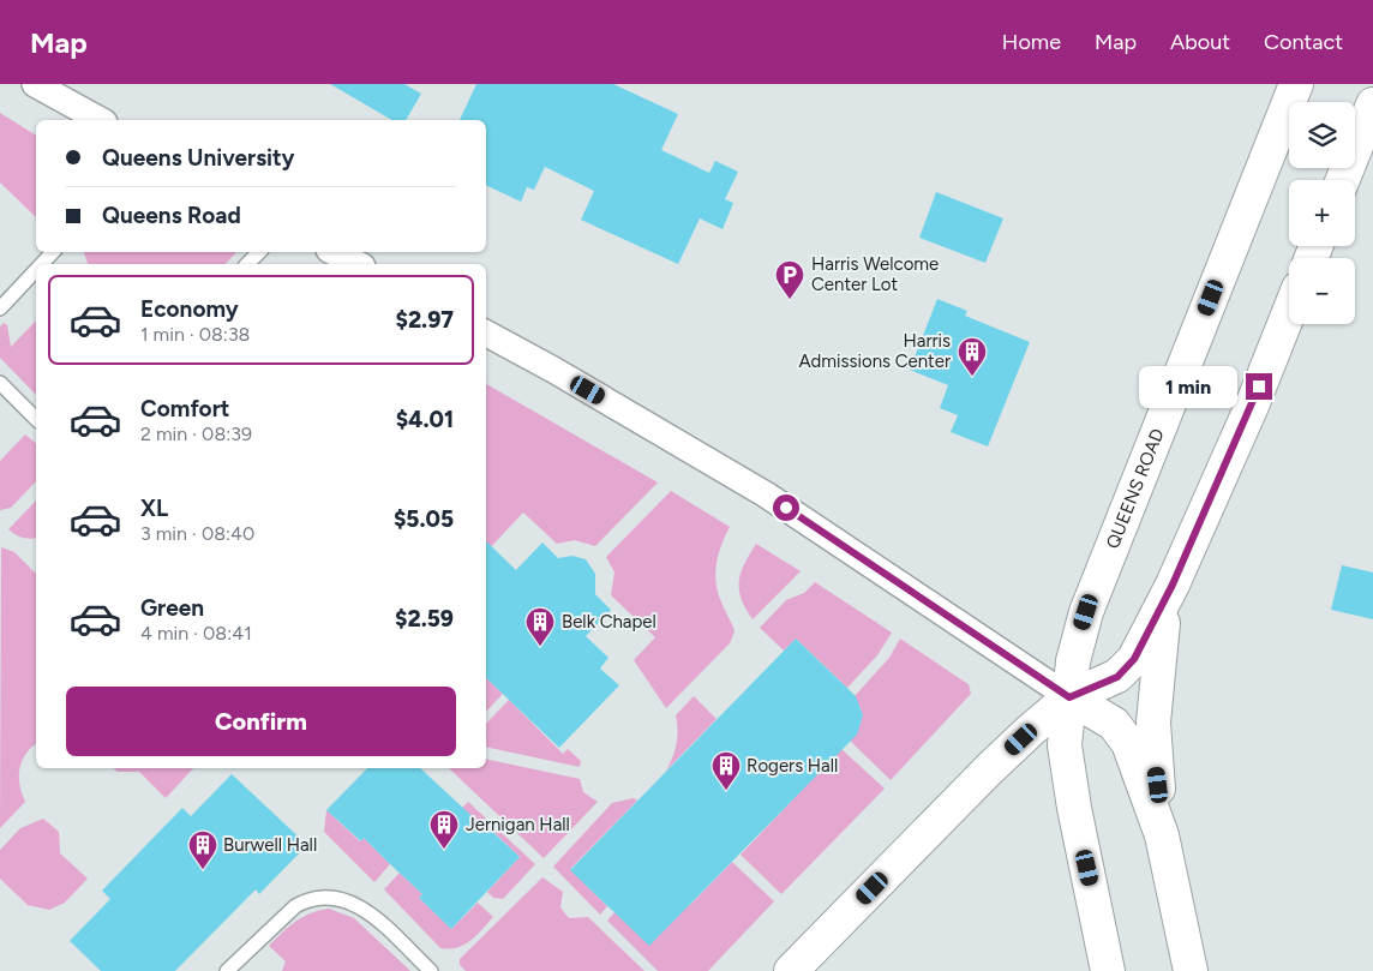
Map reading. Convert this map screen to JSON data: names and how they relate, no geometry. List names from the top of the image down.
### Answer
{
  "streets": {
    "street": ["QUEENS ROAD"]
  },
  "places": {
    "parking": ["Harris Welcome Center Lot"],
    "building": [
      "Harris Admissions Center",
      "Belk Chapel",
      "Rogers Hall",
      "Jernigan Hall",
      "Burwell Hall"
    ]
  },
  "page": {
    "header": "Map",
    "nav": [
      "Home",
      "Map",
      "About",
      "Contact"
    ],
    "map_buttons": ["+", "−"],
    "banner": ["Queens University", "Queens Road"],
    "list": [
      {
        "name": "Economy",
        "note": "1 min · 08:38",
        "value": "$2.97"
      },
      {
        "name": "Comfort",
        "note": "2 min · 08:39",
        "value": "$4.01"
      },
      {
        "name": "XL",
        "note": "3 min · 08:40",
        "value": "$5.05"
      },
      {
        "name": "Green",
        "note": "4 min · 08:41",
        "value": "$2.59"
      }
    ],
    "bubble": "1 min",
    "buttons": "Confirm"
  }
}
